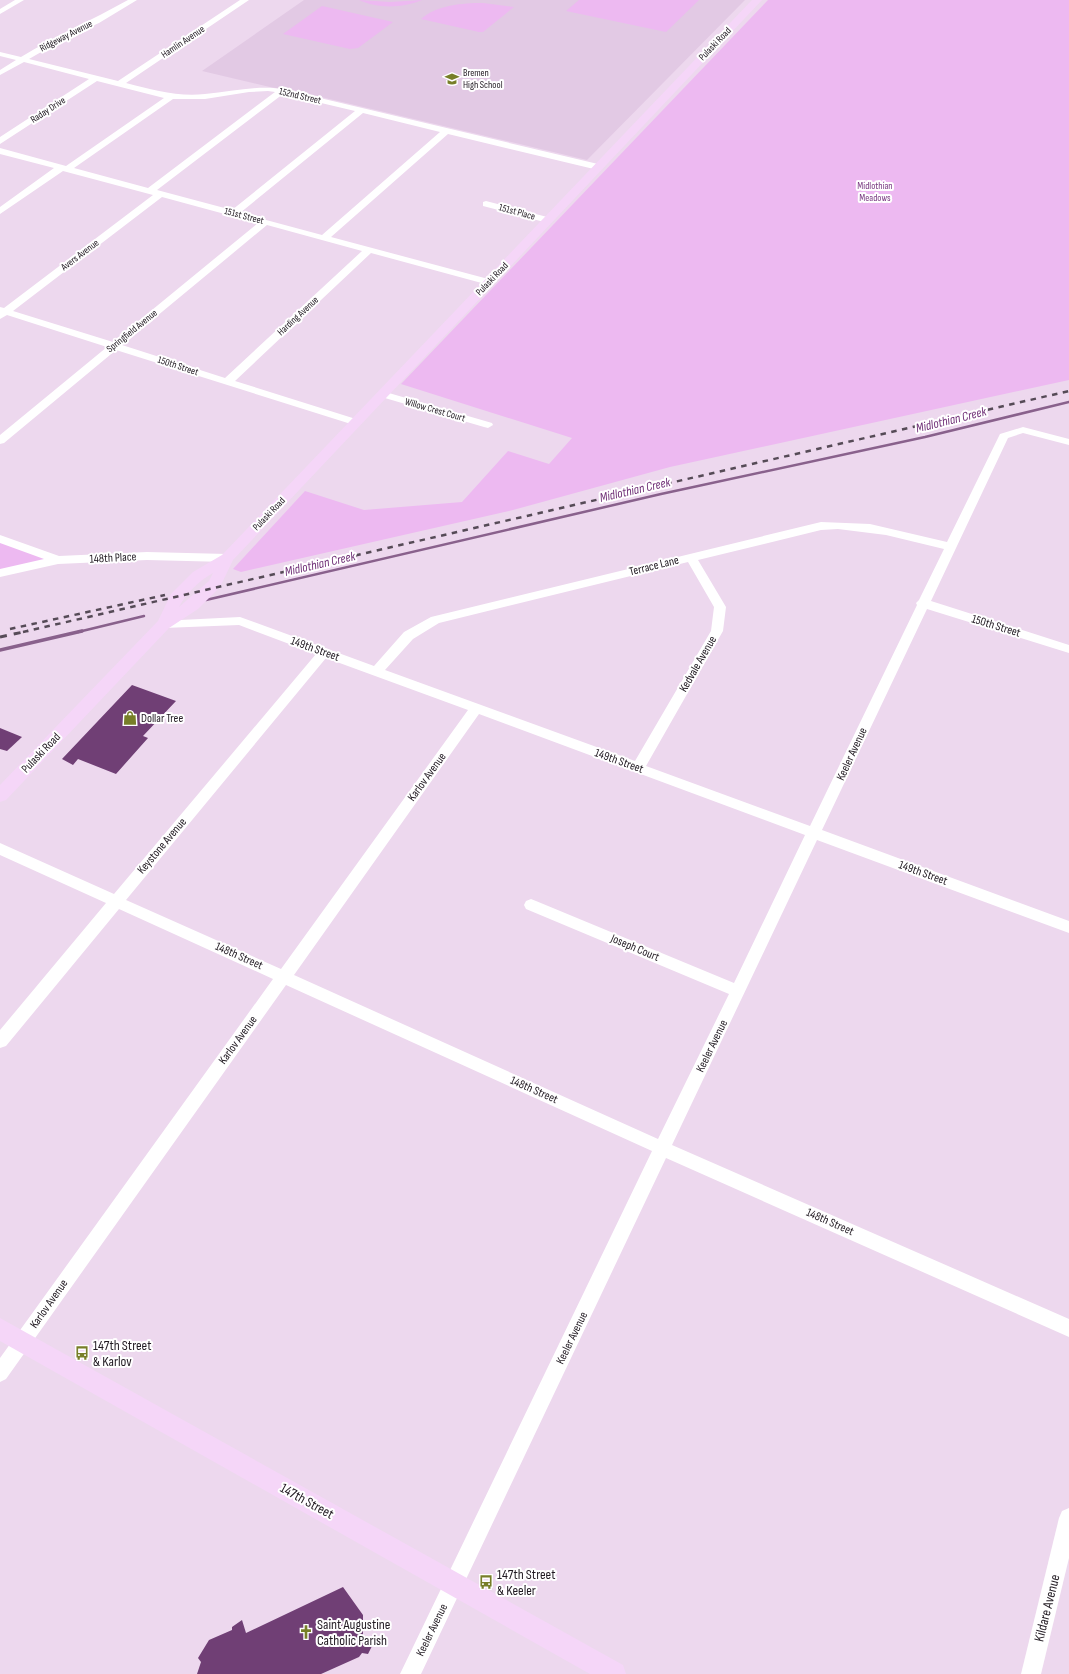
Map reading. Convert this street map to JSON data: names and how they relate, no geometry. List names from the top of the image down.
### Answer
{
  "streets": {
    "main road": ["Pulaski Road", "147th Street"],
    "street": [
      "Ridgeway Avenue",
      "Hamlin Avenue",
      "152nd Street",
      "Raday Drive",
      "151st Place",
      "151st Street",
      "Avers Avenue",
      "Harding Avenue",
      "Springfield Avenue",
      "150th Street",
      "Willow Crest Court",
      "148th Place",
      "Terrace Lane",
      "149th Street",
      "Kedvale Avenue",
      "Keeler Avenue",
      "Karlov Avenue",
      "Keystone Avenue",
      "Joseph Court",
      "148th Street",
      "Kildare Avenue"
    ]
  },
  "crossings": [
    ["Ridgeway Avenue", "152nd Street"],
    ["Hamlin Avenue", "152nd Street"],
    ["Pulaski Road", "152nd Street"],
    ["Pulaski Road", "151st Place"],
    ["Pulaski Road", "151st Street"],
    ["Pulaski Road", "150th Street"],
    ["Pulaski Road", "Willow Crest Court"],
    ["Pulaski Road", "148th Place"],
    ["Pulaski Road", "149th Street"],
    ["152nd Street", "Raday Drive"],
    ["152nd Street", "Avers Avenue"],
    ["151st Street", "Avers Avenue"],
    ["151st Street", "Harding Avenue"],
    ["151st Street", "Springfield Avenue"],
    ["Avers Avenue", "150th Street"],
    ["Harding Avenue", "150th Street"],
    ["Springfield Avenue", "150th Street"],
    ["150th Street", "Keeler Avenue"],
    ["Terrace Lane", "149th Street"],
    ["Terrace Lane", "Kedvale Avenue"],
    ["Terrace Lane", "Keeler Avenue"],
    ["149th Street", "Kedvale Avenue"],
    ["149th Street", "Keeler Avenue"],
    ["149th Street", "Karlov Avenue"],
    ["149th Street", "Keystone Avenue"],
    ["Keeler Avenue", "Joseph Court"],
    ["Keeler Avenue", "148th Street"],
    ["Keeler Avenue", "147th Street"],
    ["Karlov Avenue", "148th Street"],
    ["Karlov Avenue", "147th Street"],
    ["Keystone Avenue", "148th Street"]
  ],
  "water": ["Midlothian Creek"],
  "parks": ["Midlothian Meadows"],
  "places": {
    "school or university": ["Bremen High School"],
    "shop": ["Dollar Tree"],
    "bus stop": ["147th Street & Karlov", "147th Street & Keeler"],
    "church": ["Saint Augustine Catholic Parish"]
  }
}
